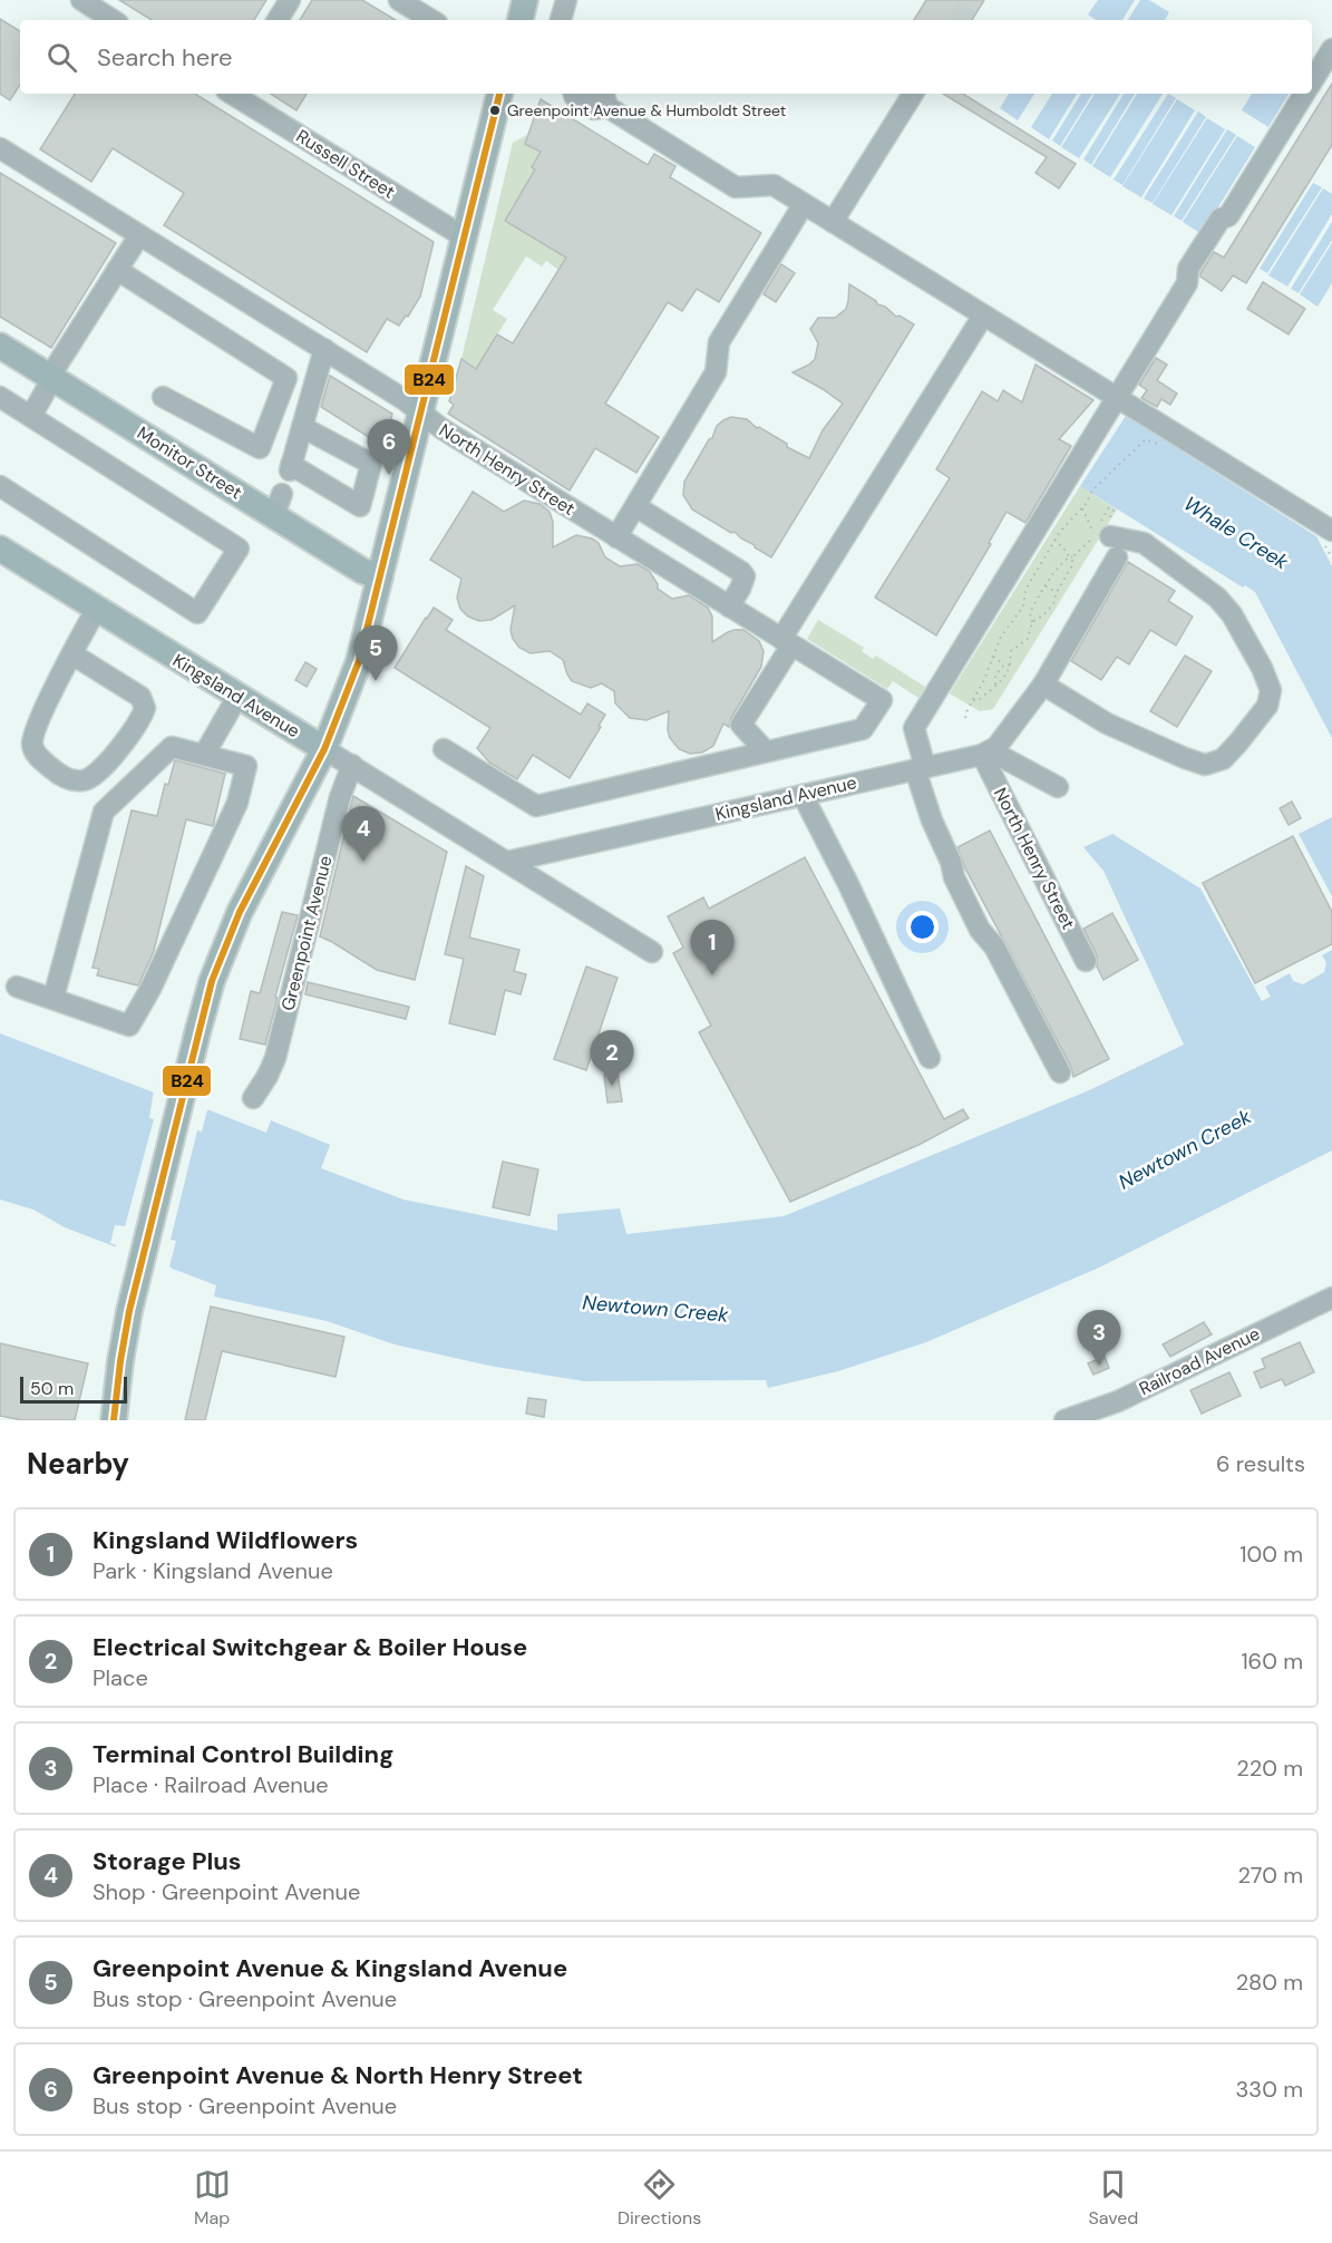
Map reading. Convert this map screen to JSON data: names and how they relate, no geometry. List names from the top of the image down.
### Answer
{
  "streets": {
    "main road": ["Monitor Street", "Kingsland Avenue"],
    "street": [
      "Russell Street",
      "North Henry Street",
      "Greenpoint Avenue",
      "Railroad Avenue"
    ]
  },
  "crossings": [
    ["North Henry Street", "Kingsland Avenue"],
    ["Kingsland Avenue", "Greenpoint Avenue"]
  ],
  "water": ["Whale Creek", "Newtown Creek"],
  "places": ["Greenpoint Avenue & Humboldt Street"],
  "lines": ["transit line B24"],
  "scale_bar": "50 m",
  "page": {
    "search": "Search here",
    "pins": [
      "6",
      "5",
      "4",
      "1",
      "2",
      "3"
    ],
    "scale": "50 m",
    "heading": ["Nearby", "6 results"],
    "list": [
      {
        "mark": "1",
        "name": "Kingsland Wildflowers",
        "note": "Park · Kingsland Avenue",
        "value": "100 m"
      },
      {
        "mark": "2",
        "name": "Electrical Switchgear & Boiler House",
        "note": "Place",
        "value": "160 m"
      },
      {
        "mark": "3",
        "name": "Terminal Control Building",
        "note": "Place · Railroad Avenue",
        "value": "220 m"
      },
      {
        "mark": "4",
        "name": "Storage Plus",
        "note": "Shop · Greenpoint Avenue",
        "value": "270 m"
      },
      {
        "mark": "5",
        "name": "Greenpoint Avenue & Kingsland Avenue",
        "note": "Bus stop · Greenpoint Avenue",
        "value": "280 m"
      },
      {
        "mark": "6",
        "name": "Greenpoint Avenue & North Henry Street",
        "note": "Bus stop · Greenpoint Avenue",
        "value": "330 m"
      }
    ],
    "nav": ["Map", "Directions", "Saved"]
  }
}
